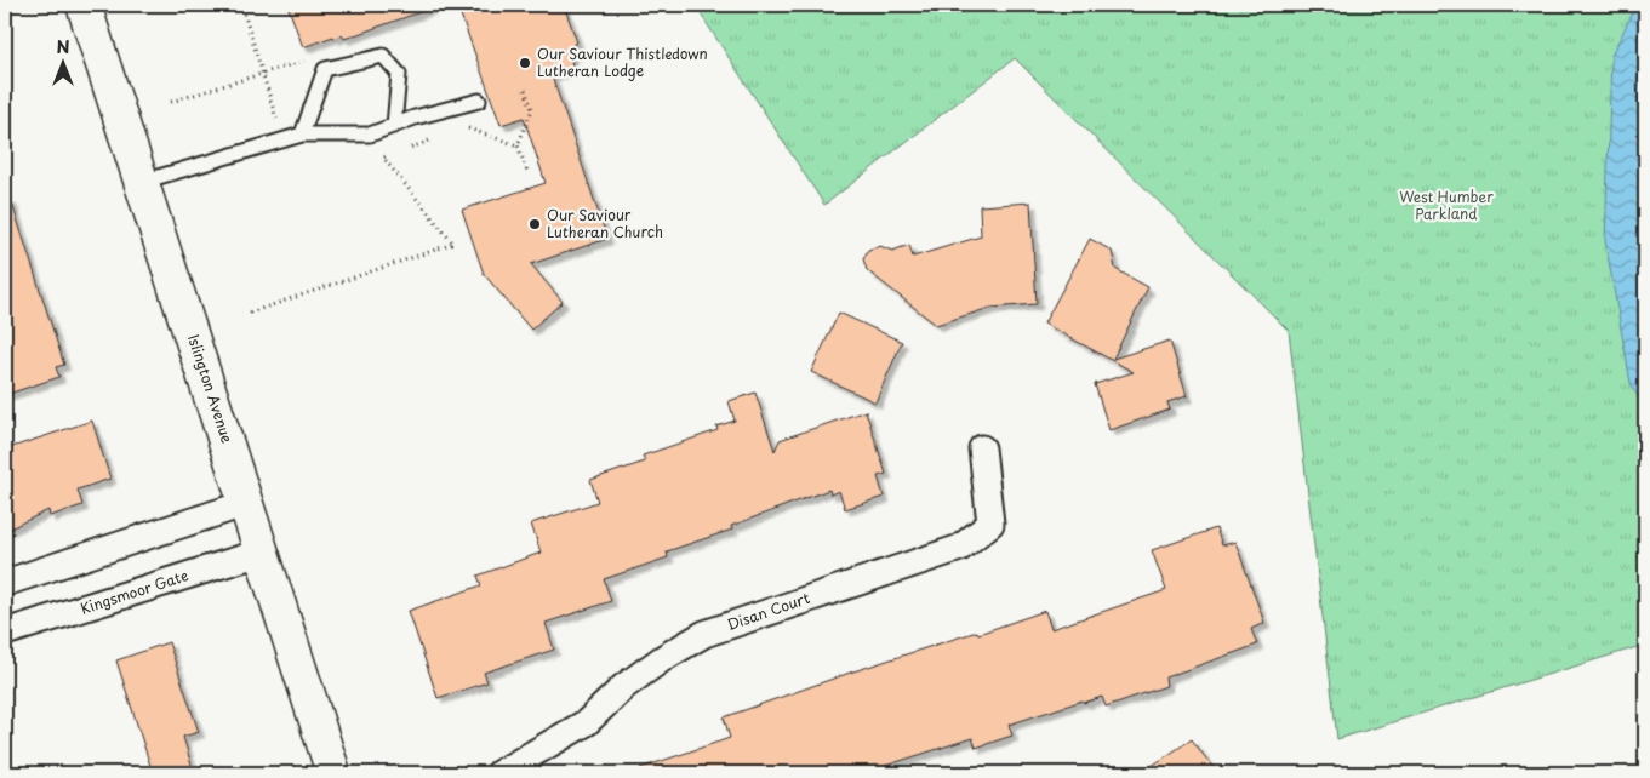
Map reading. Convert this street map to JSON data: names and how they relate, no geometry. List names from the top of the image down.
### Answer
{
  "streets": {
    "main road": ["Islington Avenue"],
    "street": ["Kingsmoor Gate", "Disan Court"]
  },
  "crossings": [
    ["Islington Avenue", "Kingsmoor Gate"]
  ],
  "parks": ["West Humber Parkland"],
  "places": ["Our Saviour Thistledown Lutheran Lodge", "Our Saviour Lutheran Church"],
  "north": "top"
}
